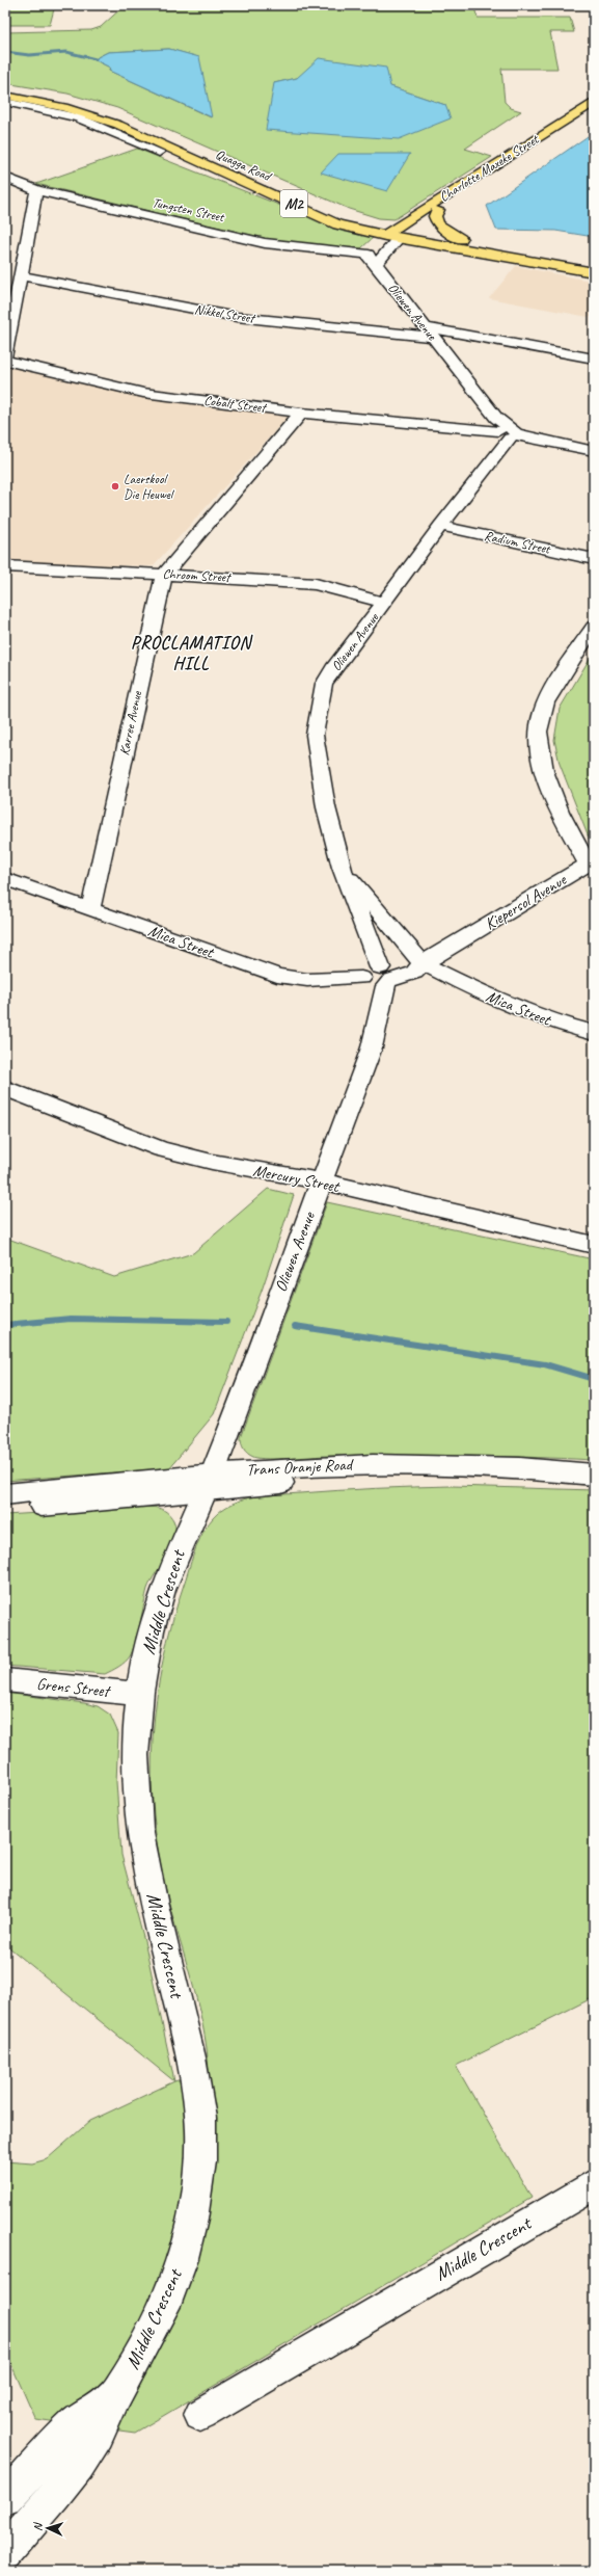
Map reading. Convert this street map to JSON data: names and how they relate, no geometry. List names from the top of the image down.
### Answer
{
  "streets": {
    "main road": ["Quagga Road", "Charlotte Maxeke Street", "M2"],
    "street": [
      "Tungsten Street",
      "Oliewen Avenue",
      "Nikkel Street",
      "Cobalt Street",
      "Radium Street",
      "Chroom Street",
      "Karree Avenue",
      "Kiepersol Avenue",
      "Mica Street",
      "Mercury Street",
      "Trans Oranje Road",
      "Middle Crescent",
      "Grens Street"
    ]
  },
  "crossings": [
    ["Quagga Road", "Charlotte Maxeke Street"],
    ["Tungsten Street", "Oliewen Avenue"],
    ["Oliewen Avenue", "Nikkel Street"],
    ["Oliewen Avenue", "Cobalt Street"],
    ["Oliewen Avenue", "Radium Street"],
    ["Oliewen Avenue", "Chroom Street"],
    ["Oliewen Avenue", "Kiepersol Avenue"],
    ["Oliewen Avenue", "Mica Street"],
    ["Oliewen Avenue", "Mercury Street"],
    ["Oliewen Avenue", "Trans Oranje Road"],
    ["Oliewen Avenue", "Middle Crescent"],
    ["Cobalt Street", "Karree Avenue"],
    ["Chroom Street", "Karree Avenue"],
    ["Karree Avenue", "Mica Street"],
    ["Kiepersol Avenue", "Mica Street"],
    ["Trans Oranje Road", "Middle Crescent"],
    ["Middle Crescent", "Grens Street"]
  ],
  "districts": ["PROCLAMATION HILL"],
  "places": ["Laerskool Die Heuwel"],
  "north": "left"
}
